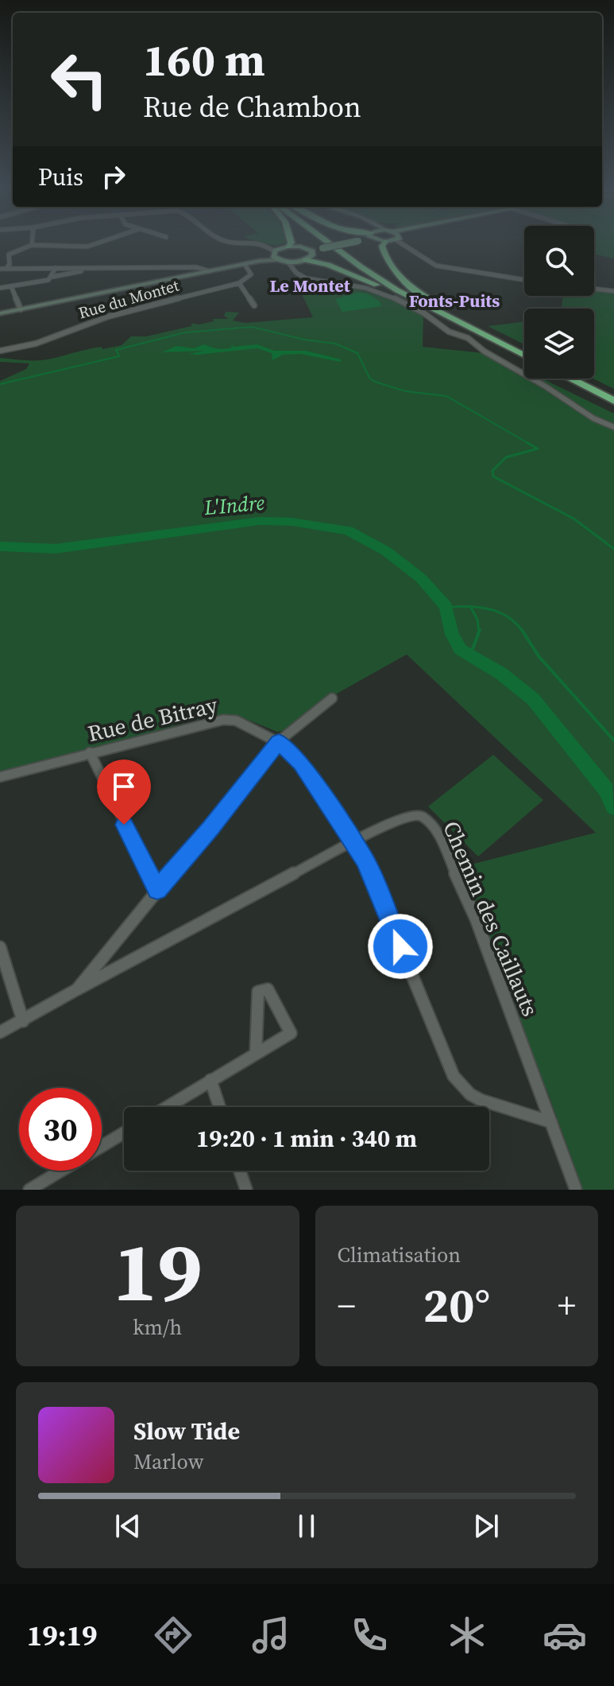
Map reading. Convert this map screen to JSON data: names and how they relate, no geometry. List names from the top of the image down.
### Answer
{
  "streets": {
    "street": ["Rue du Montet", "Rue de Bitray", "Chemin des Caillauts"]
  },
  "crossings": [
    ["Rue de Bitray", "Chemin des Caillauts"]
  ],
  "districts": ["Le Montet", "Fonts-Puits"],
  "water": ["L'Indre"],
  "page": {
    "turn": ["160 m", "Rue de Chambon"],
    "then": "Puis",
    "limit": "30",
    "trip": "19:20 · 1 min · 340 m",
    "tile": [
      ["19", "km/h"],
      "Climatisation"
    ],
    "heat": ["−", "20°", "+"],
    "song": ["Slow Tide", "Marlow"],
    "tabs": "19:19"
  }
}
